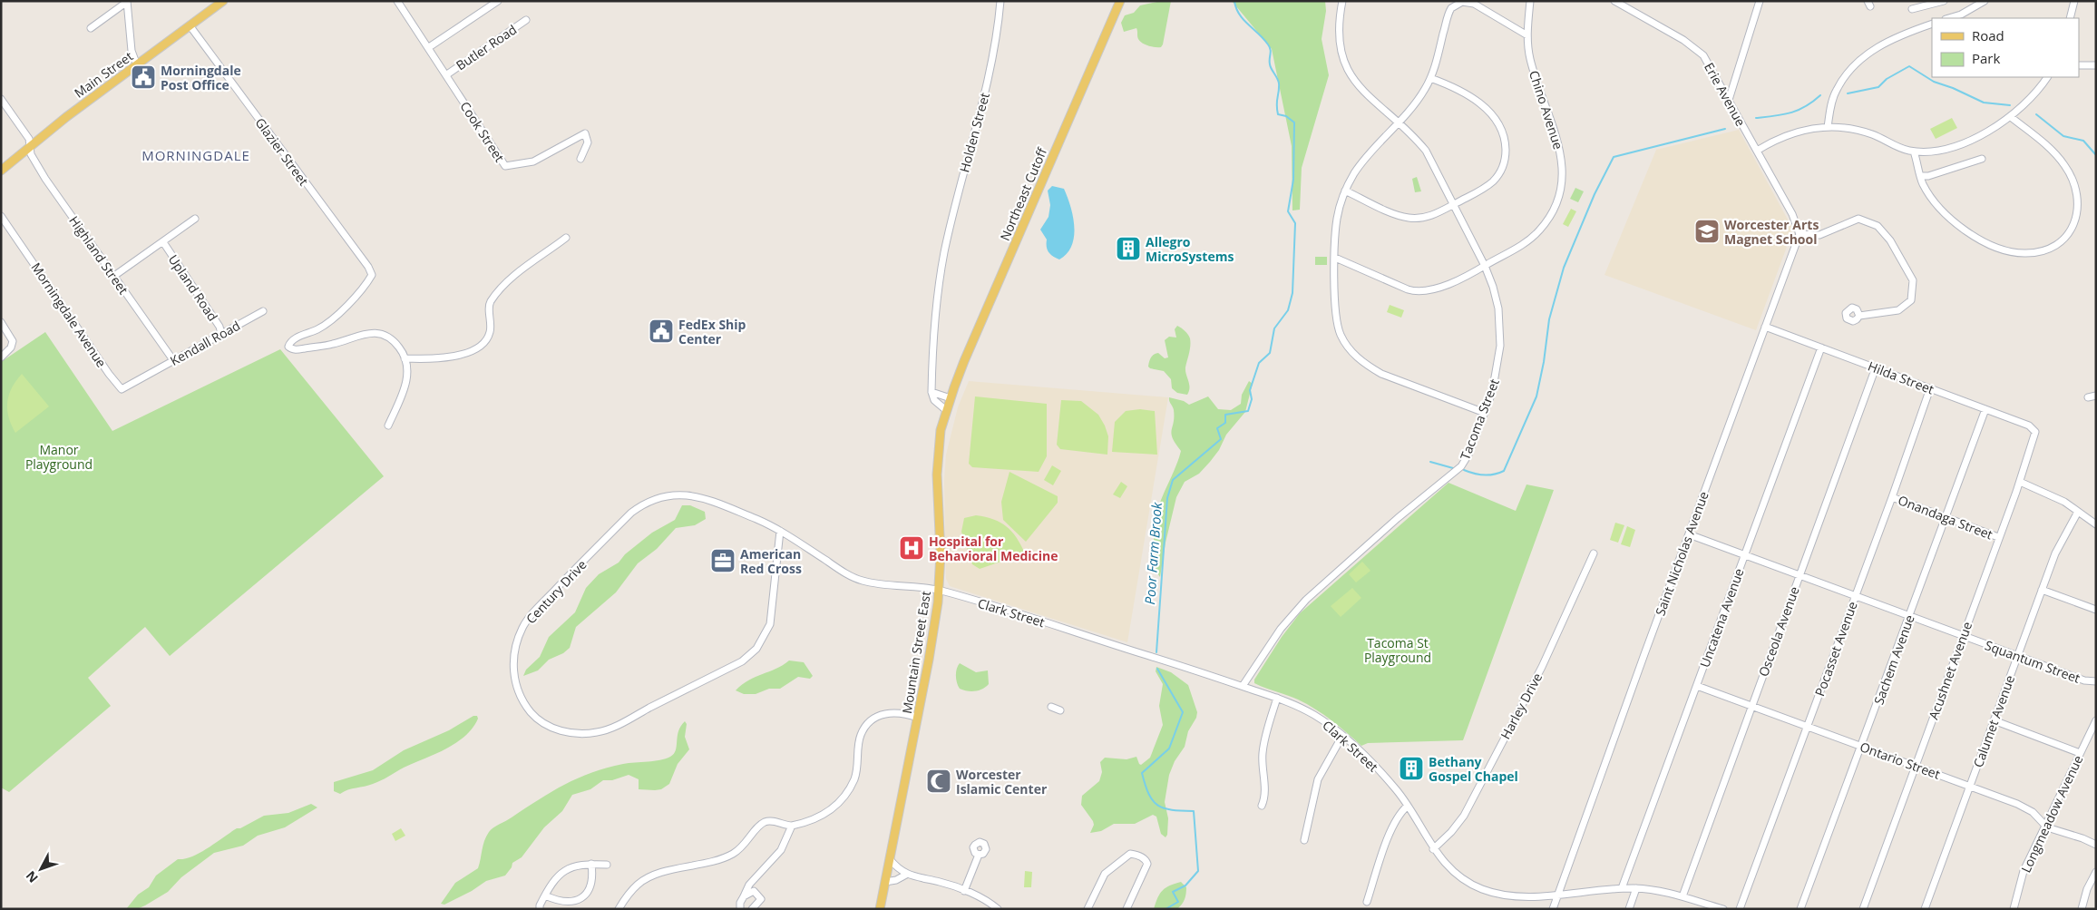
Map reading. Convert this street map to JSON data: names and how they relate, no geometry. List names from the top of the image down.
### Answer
{
  "streets": {
    "main road": ["Main Street", "Northeast Cutoff", "Mountain Street East"],
    "street": [
      "Butler Road",
      "Erie Avenue",
      "Chino Avenue",
      "Cook Street",
      "Holden Street",
      "Glazier Street",
      "Highland Street",
      "Upland Road",
      "Morningdale Avenue",
      "Kendall Road",
      "Hilda Street",
      "Tacoma Street",
      "Onandaga Street",
      "Saint Nicholas Avenue",
      "Century Drive",
      "Clark Street",
      "Uncatena Avenue",
      "Osceola Avenue",
      "Pocasset Avenue",
      "Sachem Avenue",
      "Squantum Street",
      "Acushnet Avenue",
      "Harley Drive",
      "Calumet Avenue",
      "Ontario Street",
      "Longmeadow Avenue"
    ]
  },
  "crossings": [
    ["Butler Road", "Cook Street"],
    ["Main Street", "Glazier Street"],
    ["Main Street", "Highland Street"],
    ["Erie Avenue", "Saint Nicholas Avenue"],
    ["Chino Avenue", "Tacoma Street"],
    ["Northeast Cutoff", "Mountain Street East"],
    ["Highland Street", "Kendall Road"],
    ["Upland Road", "Kendall Road"],
    ["Morningdale Avenue", "Kendall Road"],
    ["Hilda Street", "Saint Nicholas Avenue"],
    ["Hilda Street", "Uncatena Avenue"],
    ["Hilda Street", "Osceola Avenue"],
    ["Hilda Street", "Pocasset Avenue"],
    ["Hilda Street", "Sachem Avenue"],
    ["Hilda Street", "Acushnet Avenue"],
    ["Tacoma Street", "Clark Street"],
    ["Onandaga Street", "Pocasset Avenue"],
    ["Onandaga Street", "Sachem Avenue"],
    ["Onandaga Street", "Acushnet Avenue"],
    ["Saint Nicholas Avenue", "Clark Street"],
    ["Saint Nicholas Avenue", "Squantum Street"],
    ["Century Drive", "Clark Street"],
    ["Century Drive", "Mountain Street East"],
    ["Clark Street", "Uncatena Avenue"],
    ["Clark Street", "Osceola Avenue"],
    ["Clark Street", "Mountain Street East"],
    ["Clark Street", "Harley Drive"],
    ["Uncatena Avenue", "Squantum Street"],
    ["Uncatena Avenue", "Ontario Street"],
    ["Osceola Avenue", "Squantum Street"],
    ["Osceola Avenue", "Ontario Street"],
    ["Pocasset Avenue", "Squantum Street"],
    ["Pocasset Avenue", "Ontario Street"],
    ["Sachem Avenue", "Squantum Street"],
    ["Sachem Avenue", "Ontario Street"],
    ["Squantum Street", "Acushnet Avenue"],
    ["Squantum Street", "Calumet Avenue"],
    ["Acushnet Avenue", "Ontario Street"],
    ["Calumet Avenue", "Ontario Street"],
    ["Ontario Street", "Longmeadow Avenue"]
  ],
  "districts": ["MORNINGDALE"],
  "water": ["Poor Farm Brook"],
  "parks": ["Manor Playground", "Tacoma St Playground"],
  "places": {
    "public building": ["Morningdale Post Office", "FedEx Ship Center"],
    "school or university": ["Worcester Arts Magnet School"],
    "building": ["Allegro MicroSystems", "Bethany Gospel Chapel"],
    "hospital": ["Hospital for Behavioral Medicine"],
    "office": ["American Red Cross"],
    "mosque": ["Worcester Islamic Center"]
  },
  "legend": ["Road", "Park"],
  "north": "bottom left"
}
